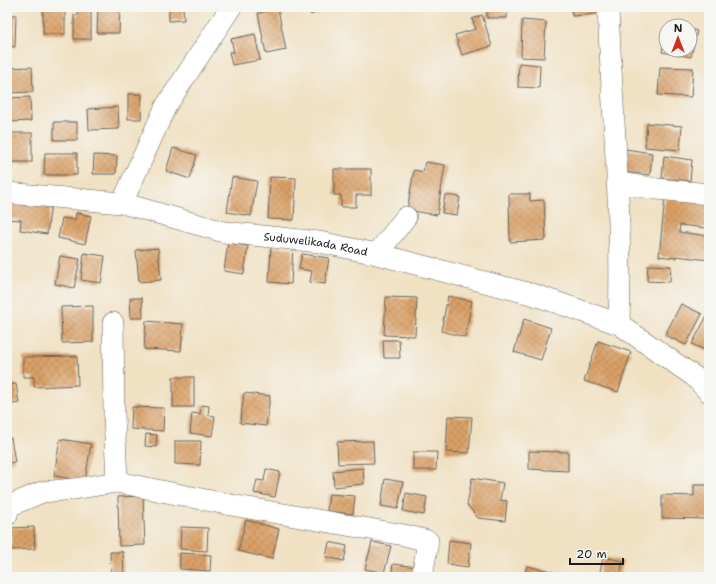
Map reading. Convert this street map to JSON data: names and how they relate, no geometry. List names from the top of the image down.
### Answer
{
  "streets": {
    "street": ["Suduwelikada Road"]
  },
  "scale_bar": "20 m",
  "north": "top"
}
